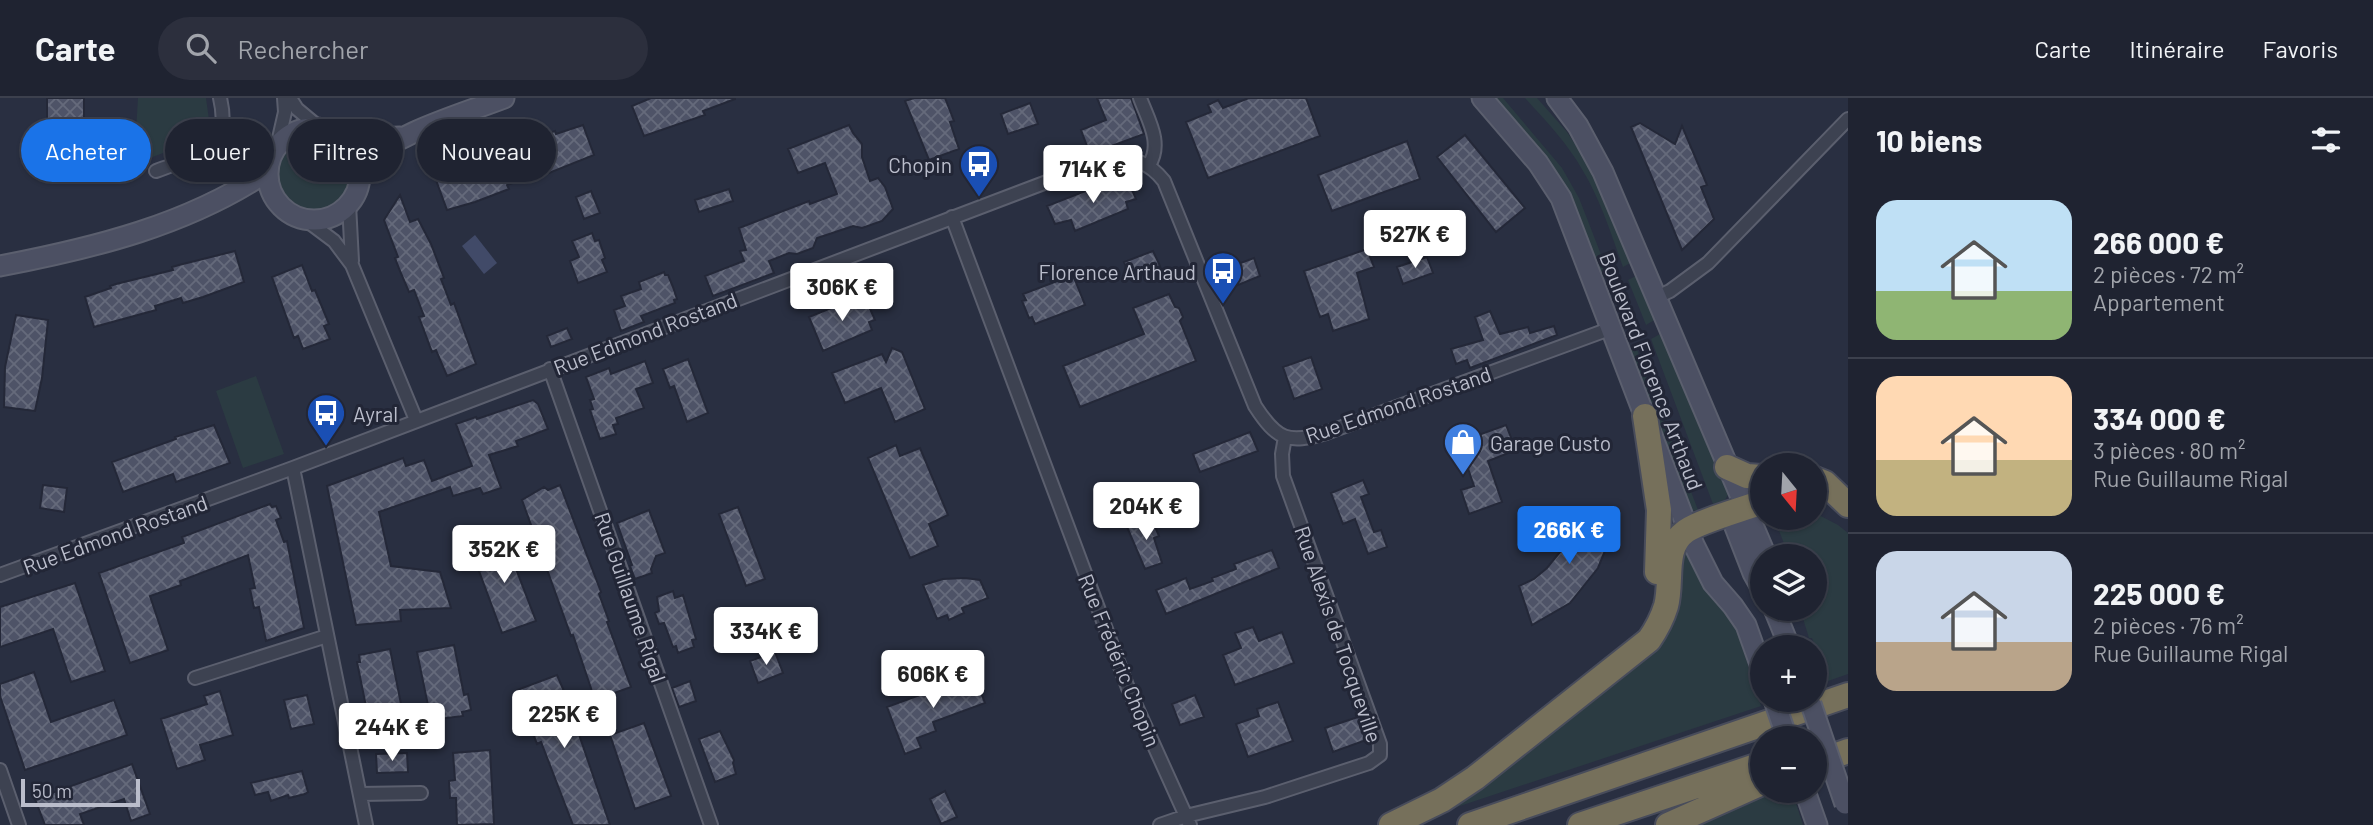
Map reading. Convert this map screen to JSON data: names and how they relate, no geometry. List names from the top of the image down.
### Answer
{
  "streets": {
    "main road": ["Boulevard Florence Arthaud"],
    "street": [
      "Rue Edmond Rostand",
      "Rue Guillaume Rigal",
      "Rue Alexis de Tocqueville",
      "Rue Frédéric Chopin"
    ]
  },
  "crossings": [
    ["Rue Edmond Rostand", "Boulevard Florence Arthaud"],
    ["Rue Edmond Rostand", "Rue Guillaume Rigal"],
    ["Rue Edmond Rostand", "Rue Alexis de Tocqueville"],
    ["Rue Edmond Rostand", "Rue Frédéric Chopin"],
    ["Rue Alexis de Tocqueville", "Rue Frédéric Chopin"]
  ],
  "places": {
    "bus stop": ["Chopin", "Florence Arthaud", "Ayral"],
    "shop": ["Garage Custo"]
  },
  "scale_bar": "50 m",
  "north": "bottom",
  "page": {
    "header": "Carte",
    "search": "Rechercher",
    "nav": ["Carte", "Itinéraire", "Favoris"],
    "heading": "10 biens",
    "chip": [
      "Acheter",
      "Louer",
      "Filtres",
      "Nouveau"
    ],
    "price": [
      "714K €",
      "527K €",
      "306K €",
      "204K €",
      "266K €",
      "352K €",
      "334K €",
      "606K €",
      "225K €",
      "244K €"
    ],
    "list": [
      {
        "name": "266 000 €",
        "note": "2 pièces · 72 m² · Appartement"
      },
      {
        "name": "334 000 €",
        "note": "3 pièces · 80 m² · Rue Guillaume Rigal"
      },
      {
        "name": "225 000 €",
        "note": "2 pièces · 76 m² · Rue Guillaume Rigal"
      }
    ],
    "map_buttons": ["+", "−"],
    "scale": "50 m"
  }
}
